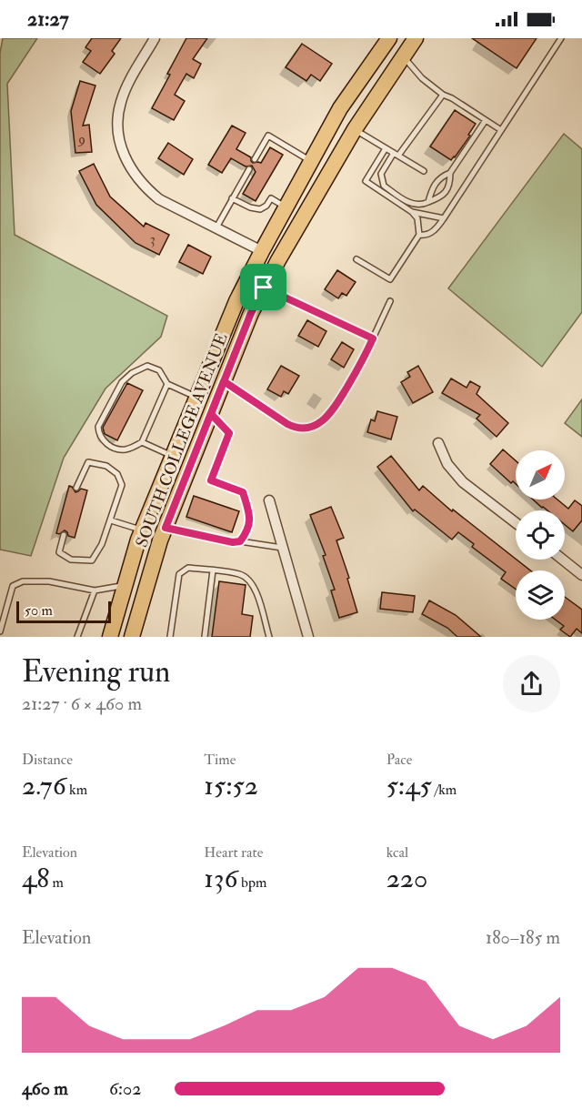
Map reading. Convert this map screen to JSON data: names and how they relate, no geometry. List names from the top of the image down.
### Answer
{
  "streets": {
    "main road": ["SOUTH COLLEGE AVENUE"]
  },
  "house_numbers": ["9", "3"],
  "scale_bar": "50 m",
  "north": "top right",
  "page": {
    "status": "21:27",
    "scale": "50 m",
    "heading": ["Evening run", "21:27 · 6 × 460 m"],
    "stats": [
      ["Distance", "2.76 km"],
      ["Time", "15:52"],
      ["Pace", "5:45 /km"],
      ["Elevation", "48 m"],
      ["Heart rate", "136 bpm"],
      ["kcal", "220"]
    ],
    "chart": ["Elevation", "180–185 m"],
    "list": [
      {
        "name": "460 m",
        "note": "6:02"
      }
    ]
  }
}
